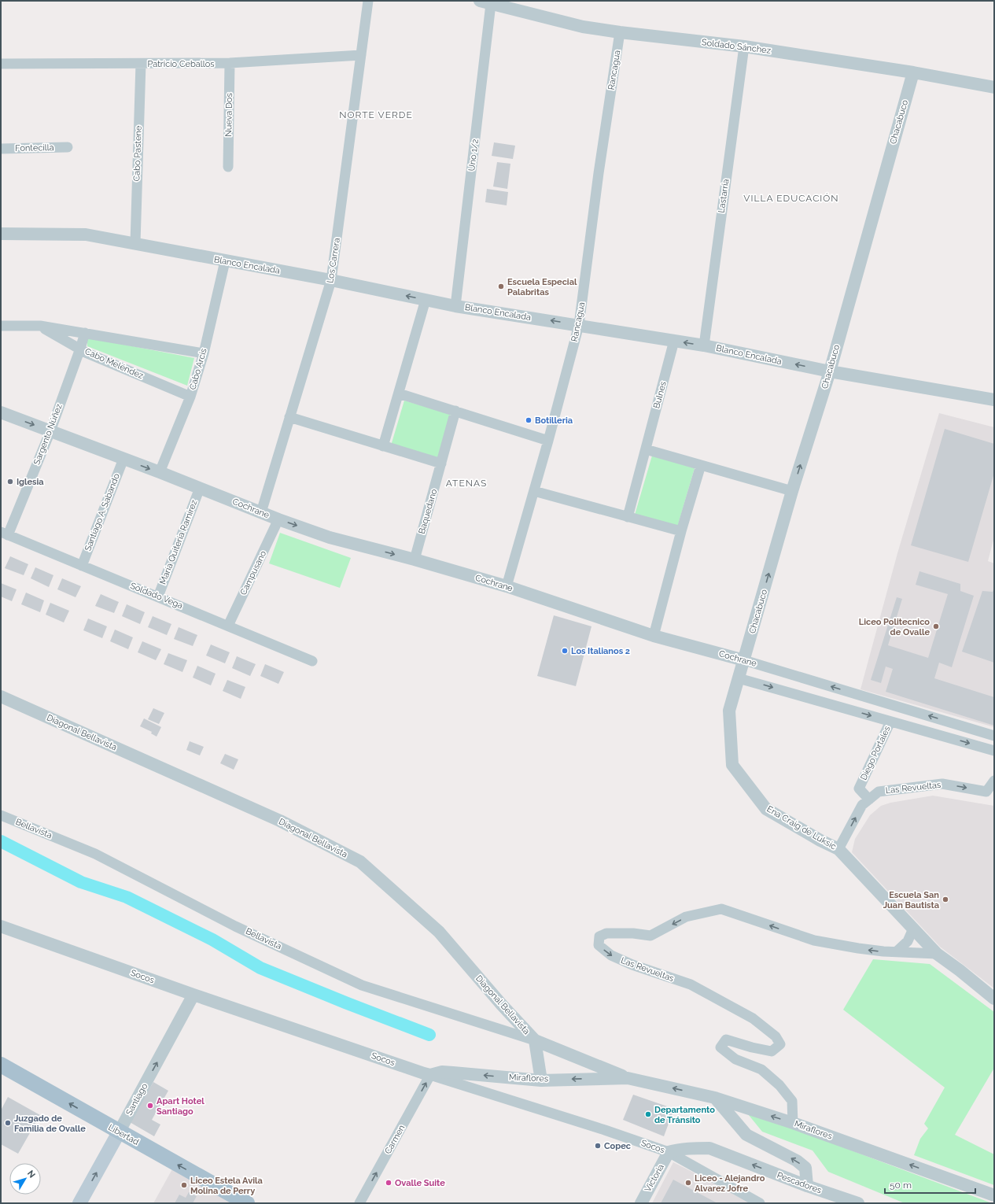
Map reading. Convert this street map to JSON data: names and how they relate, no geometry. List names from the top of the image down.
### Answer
{
  "streets": {
    "main road": ["Santiago", "Libertad"],
    "street": [
      "Soldado Sánchez",
      "Patricio Ceballos",
      "Rancagua",
      "Nueva Dos",
      "Chacabuco",
      "Fontecilla",
      "Cabo Pastene",
      "Uno 1/2",
      "Lastarria",
      "Los Carrera",
      "Blanco Encalada",
      "Cabo Meléndez",
      "Cabo Arcis",
      "Bulnes",
      "Sargento Núñez",
      "Cochrane",
      "Baquedano",
      "Santiago A. Sabando",
      "María Quiteria Ramírez",
      "Campusano",
      "Soldado Vega",
      "Diagonal Bellavista",
      "Diego Portales",
      "Las Revueltas",
      "Ena Craig de Luksic",
      "Bellavista",
      "Socos",
      "Miraflores",
      "Carmen",
      "Victoria",
      "Pescadores"
    ]
  },
  "crossings": [
    ["Soldado Sánchez", "Rancagua"],
    ["Soldado Sánchez", "Chacabuco"],
    ["Soldado Sánchez", "Uno 1/2"],
    ["Soldado Sánchez", "Lastarria"],
    ["Patricio Ceballos", "Nueva Dos"],
    ["Patricio Ceballos", "Cabo Pastene"],
    ["Patricio Ceballos", "Los Carrera"],
    ["Rancagua", "Blanco Encalada"],
    ["Rancagua", "Cochrane"],
    ["Chacabuco", "Blanco Encalada"],
    ["Chacabuco", "Cochrane"],
    ["Chacabuco", "Ena Craig de Luksic"],
    ["Cabo Pastene", "Blanco Encalada"],
    ["Uno 1/2", "Blanco Encalada"],
    ["Lastarria", "Blanco Encalada"],
    ["Los Carrera", "Blanco Encalada"],
    ["Los Carrera", "Cochrane"],
    ["Blanco Encalada", "Cabo Arcis"],
    ["Blanco Encalada", "Bulnes"],
    ["Cabo Meléndez", "Cabo Arcis"],
    ["Cabo Meléndez", "Sargento Núñez"],
    ["Cabo Arcis", "Cochrane"],
    ["Sargento Núñez", "Cochrane"],
    ["Sargento Núñez", "Soldado Vega"],
    ["Cochrane", "Baquedano"],
    ["Cochrane", "Santiago A. Sabando"],
    ["Cochrane", "María Quiteria Ramírez"],
    ["Cochrane", "Campusano"],
    ["Cochrane", "Ena Craig de Luksic"],
    ["Santiago A. Sabando", "Soldado Vega"],
    ["María Quiteria Ramírez", "Soldado Vega"],
    ["Campusano", "Soldado Vega"],
    ["Diagonal Bellavista", "Bellavista"],
    ["Diagonal Bellavista", "Miraflores"],
    ["Diego Portales", "Las Revueltas"],
    ["Las Revueltas", "Ena Craig de Luksic"],
    ["Las Revueltas", "Miraflores"],
    ["Bellavista", "Miraflores"],
    ["Socos", "Miraflores"],
    ["Socos", "Santiago"],
    ["Socos", "Carmen"],
    ["Socos", "Victoria"],
    ["Socos", "Pescadores"],
    ["Miraflores", "Carmen"],
    ["Santiago", "Libertad"],
    ["Victoria", "Pescadores"]
  ],
  "one_way": [
    "Blanco Encalada",
    "Miraflores",
    "Santiago",
    "Libertad",
    "Carmen",
    "Pescadores"
  ],
  "districts": ["NORTE VERDE", "VILLA EDUCACIÓN", "ATENAS"],
  "places": [
    "Escuela Especial Palabritas",
    "Botilleria",
    "Iglesia",
    "Liceo Politecnico de Ovalle",
    "Los Italianos 2",
    "Escuela San Juan Bautista",
    "Apart Hotel Santiago",
    "Departamento de Tránsito",
    "Juzgado de Familia de Ovalle",
    "Copec",
    "Ovalle Suite",
    "Liceo - Alejandro Alvarez Jofre",
    "Liceo Estela Avila Molina de Perry"
  ],
  "scale_bar": "50 m",
  "north": "top right"
}
